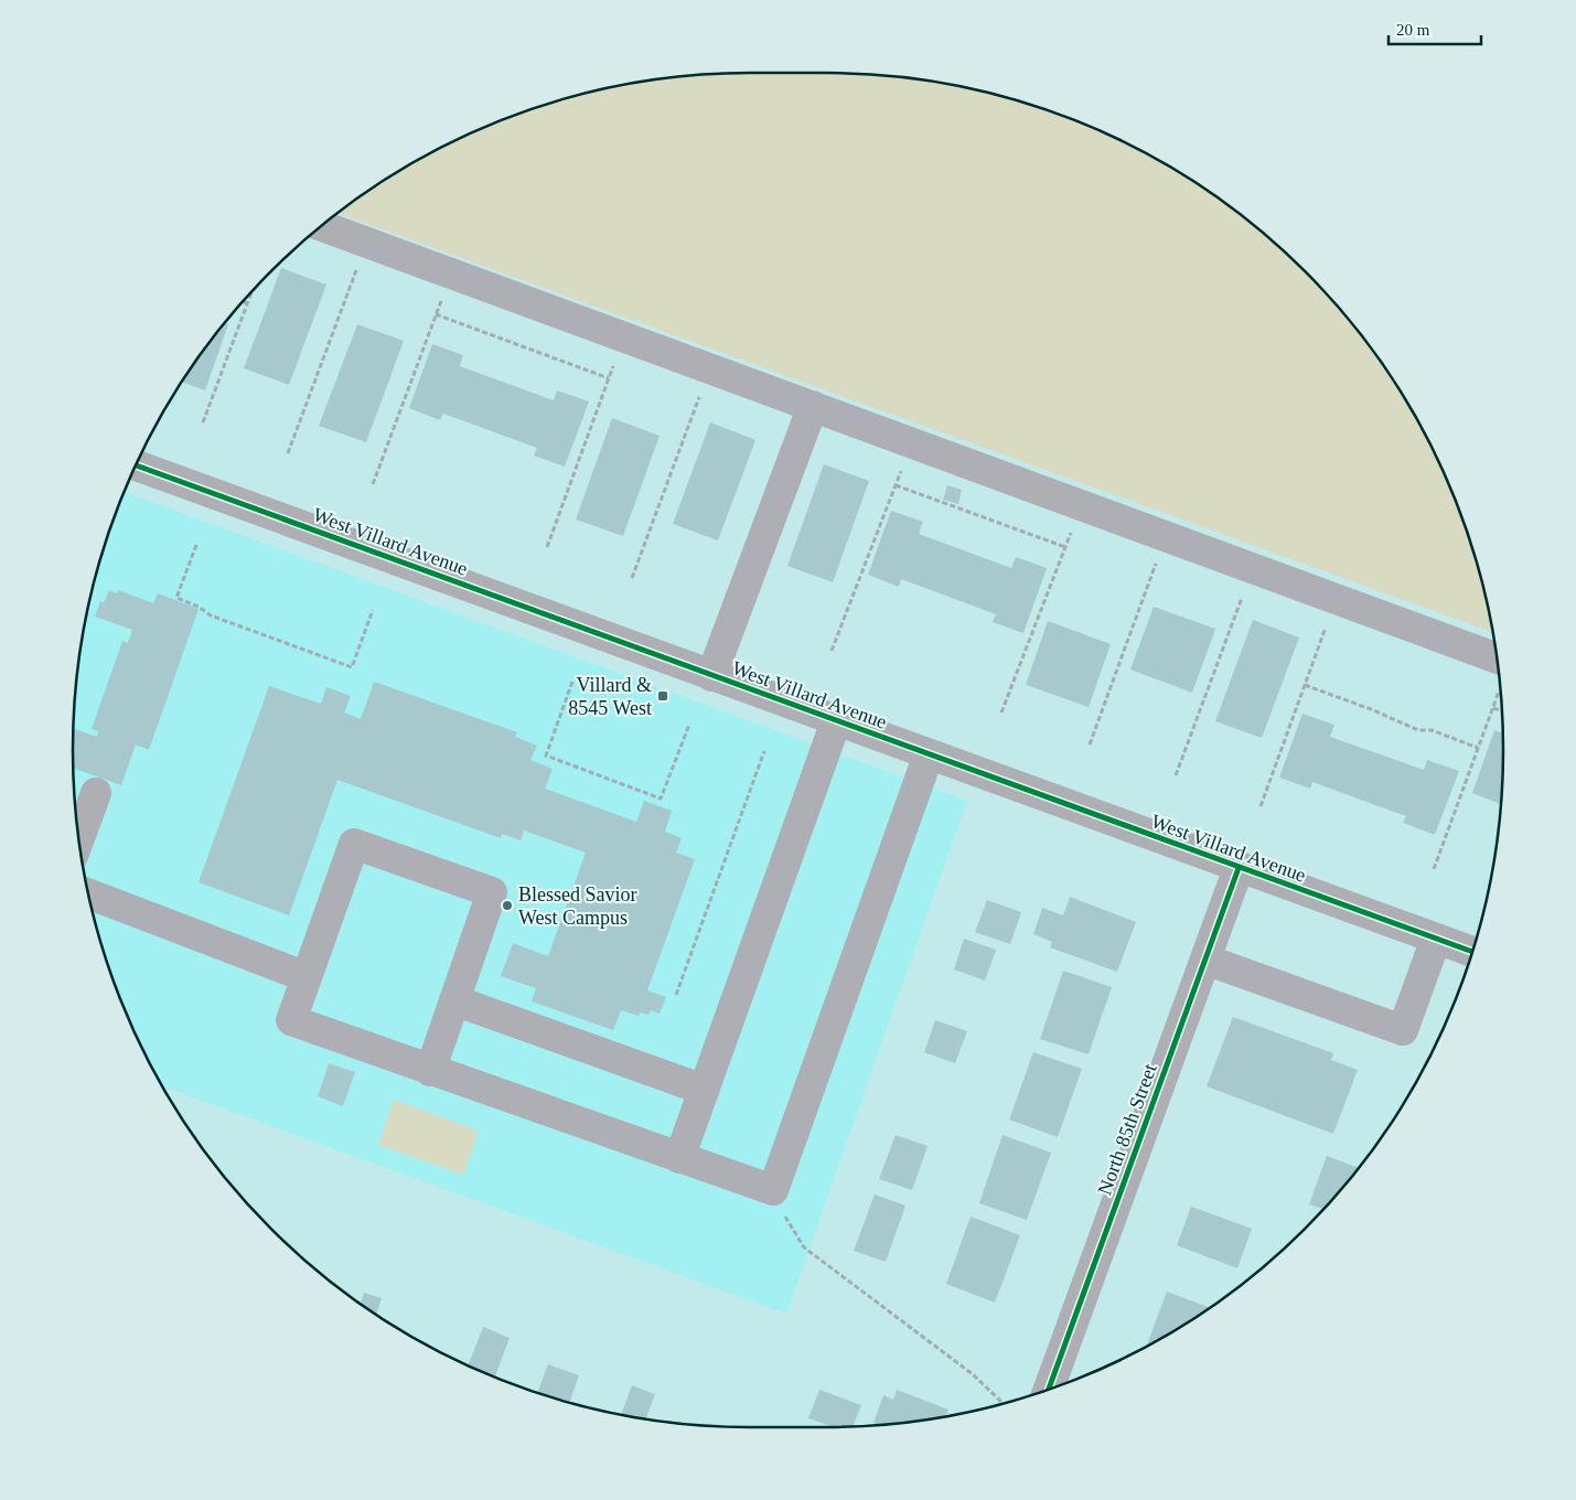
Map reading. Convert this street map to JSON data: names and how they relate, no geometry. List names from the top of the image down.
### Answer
{
  "streets": {
    "street": ["West Villard Avenue", "North 85th Street"]
  },
  "crossings": [
    ["West Villard Avenue", "North 85th Street"]
  ],
  "places": {
    "transit": ["Villard & 8545 West"],
    "other": ["Blessed Savior West Campus"]
  },
  "scale_bar": "20 m"
}
